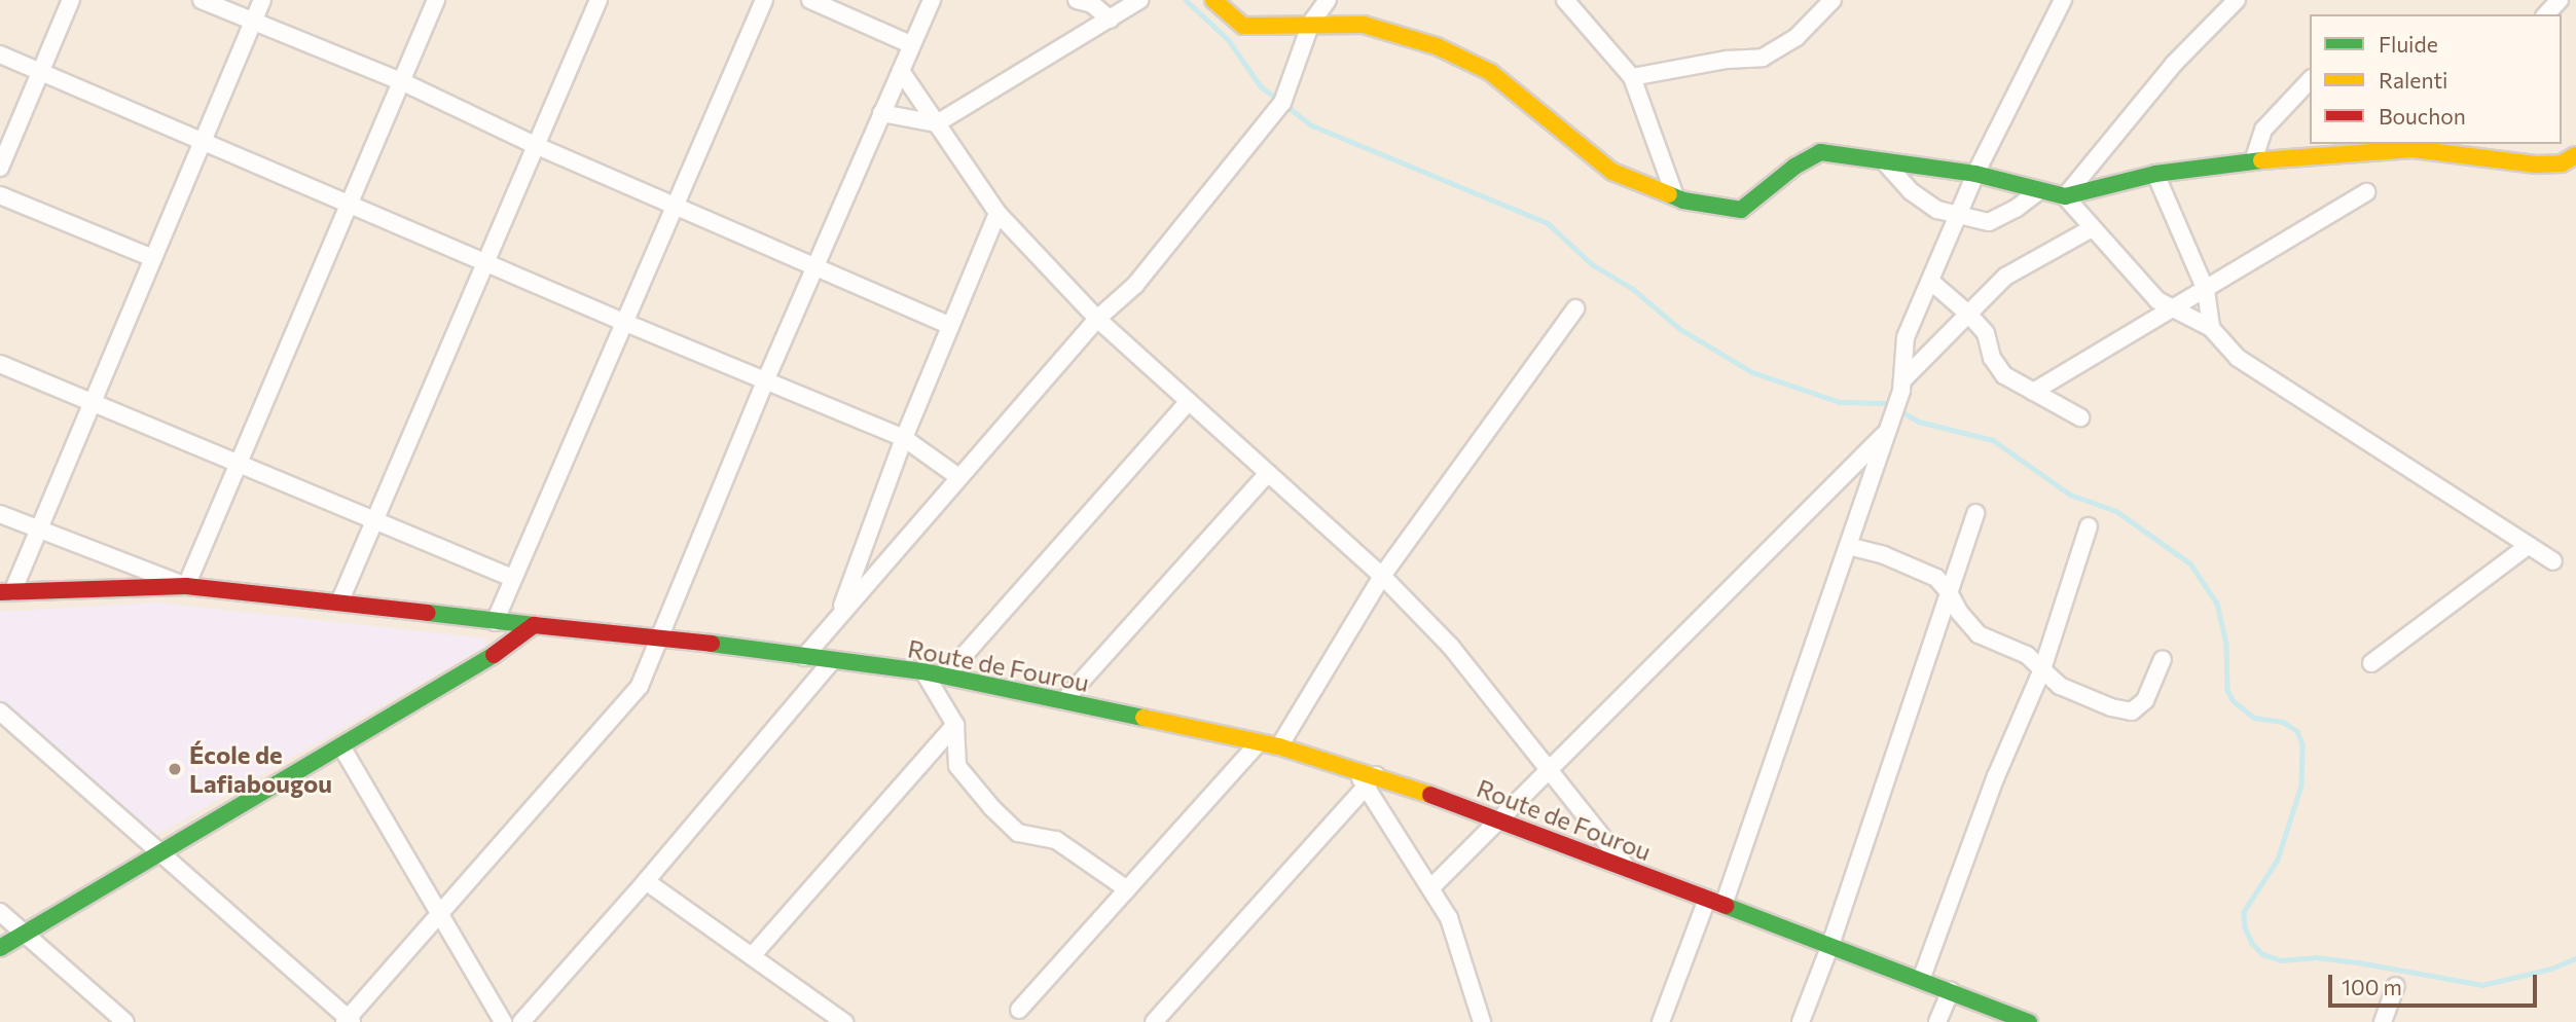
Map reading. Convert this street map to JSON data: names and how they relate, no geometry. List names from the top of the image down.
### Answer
{
  "streets": {
    "main road": ["Route de Fourou"]
  },
  "places": ["École de Lafiabougou"],
  "legend": ["Fluide", "Ralenti", "Bouchon"],
  "scale_bar": "100 m"
}
